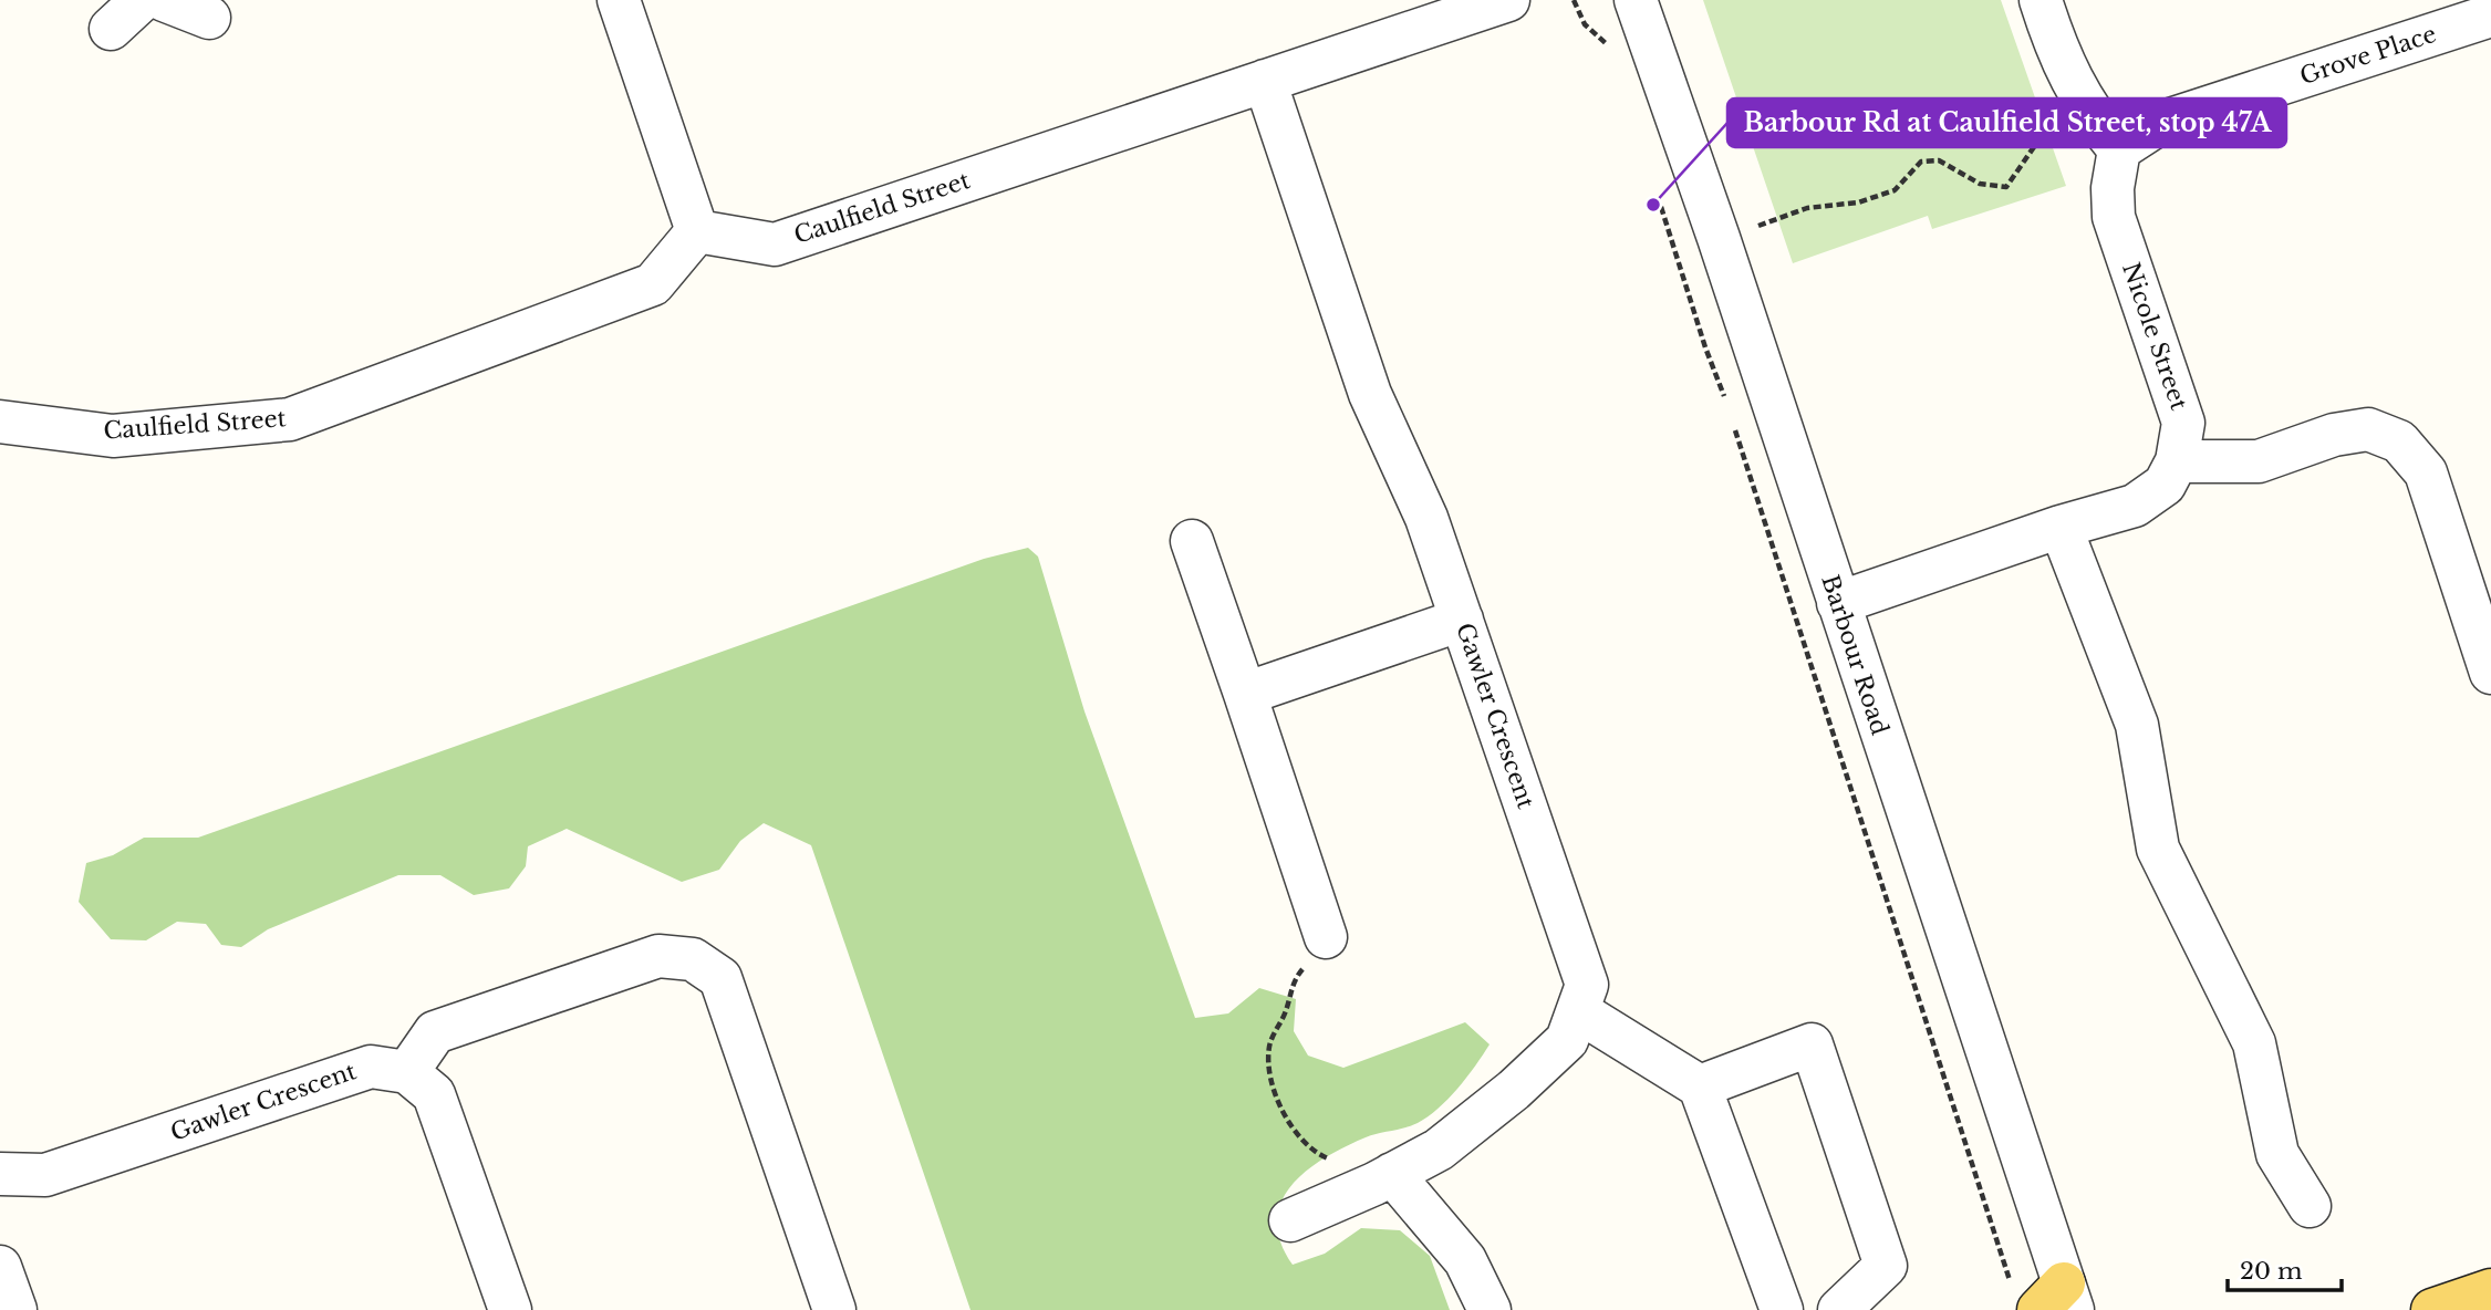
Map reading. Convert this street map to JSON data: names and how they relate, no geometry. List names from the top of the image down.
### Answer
{
  "streets": {
    "street": [
      "Grove Place",
      "Caulfield Street",
      "Nicole Street",
      "Barbour Road",
      "Gawler Crescent"
    ]
  },
  "crossings": [
    ["Grove Place", "Nicole Street"],
    ["Caulfield Street", "Gawler Crescent"],
    ["Nicole Street", "Barbour Road"]
  ],
  "places": ["Barbour Rd at Caulfield Street, stop 47A"],
  "scale_bar": "20 m"
}
